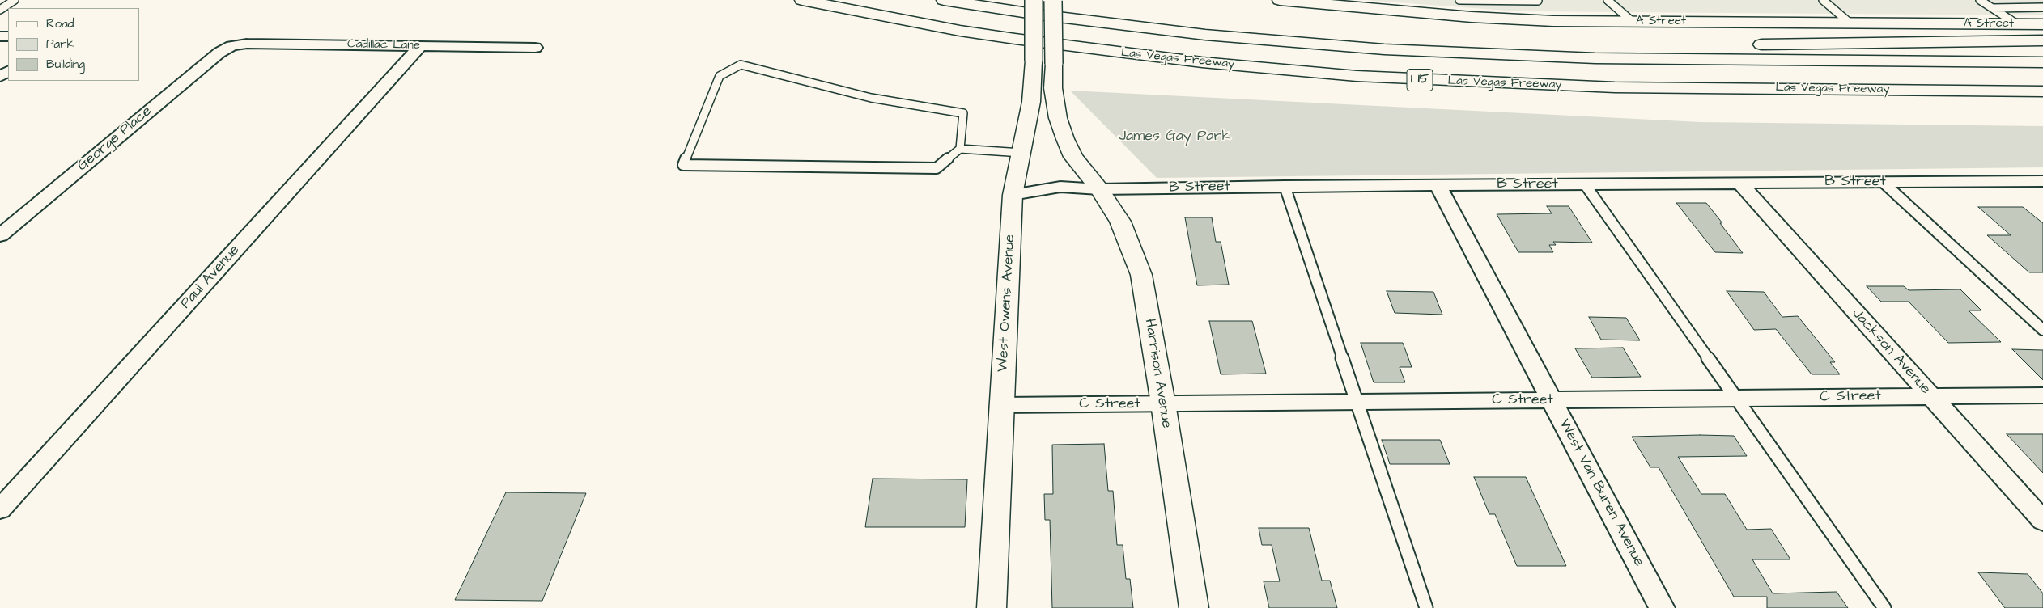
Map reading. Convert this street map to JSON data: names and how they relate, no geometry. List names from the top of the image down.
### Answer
{
  "streets": {
    "main road": [
      "A Street",
      "Las Vegas Freeway",
      "I 15",
      "West Owens Avenue",
      "Harrison Avenue"
    ],
    "street": [
      "Cadillac Lane",
      "George Place",
      "B Street",
      "Paul Avenue",
      "Jackson Avenue",
      "C Street",
      "West Van Buren Avenue"
    ]
  },
  "crossings": [
    ["Cadillac Lane", "George Place"],
    ["Cadillac Lane", "Paul Avenue"],
    ["B Street", "West Owens Avenue"],
    ["B Street", "Jackson Avenue"],
    ["B Street", "Harrison Avenue"],
    ["B Street", "West Van Buren Avenue"],
    ["West Owens Avenue", "C Street"],
    ["Jackson Avenue", "C Street"],
    ["Harrison Avenue", "C Street"],
    ["C Street", "West Van Buren Avenue"]
  ],
  "parks": ["James Gay Park"],
  "legend": ["Road", "Park", "Building"]
}
